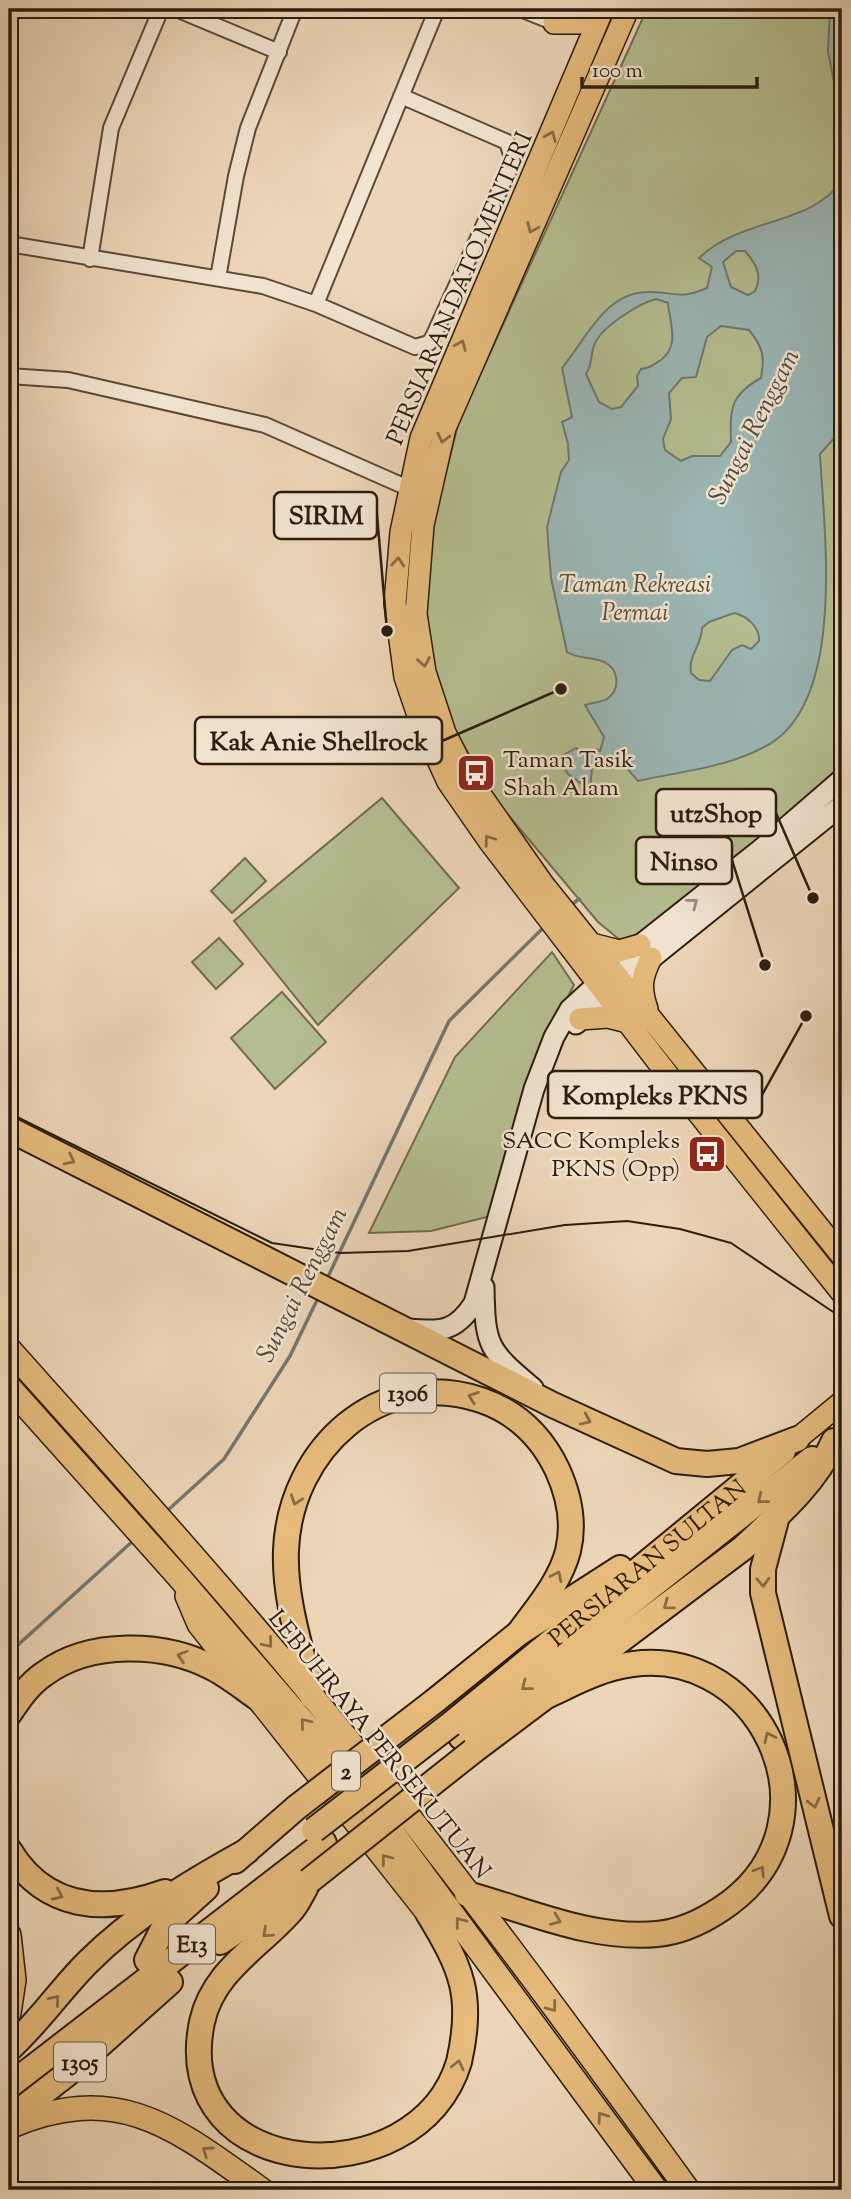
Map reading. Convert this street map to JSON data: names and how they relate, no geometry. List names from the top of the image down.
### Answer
{
  "streets": {
    "highway": [
      "1306",
      "PERSIARAN SULTAN",
      "LEBUHRAYA PERSEKUTUAN",
      "2",
      "E13",
      "1305"
    ],
    "main road": ["PERSIARAN DATO MENTERI"]
  },
  "crossings": [
    ["1306", "LEBUHRAYA PERSEKUTUAN"],
    ["PERSIARAN SULTAN", "E13"]
  ],
  "one_way": ["PERSIARAN SULTAN"],
  "water": ["Sungai Renggam"],
  "parks": ["Taman Rekreasi Permai"],
  "places": {
    "other": [
      "SIRIM",
      "Kak Anie Shellrock",
      "utzShop",
      "Ninso",
      "Kompleks PKNS"
    ],
    "bus stop": ["Taman Tasik Shah Alam", "SACC Kompleks PKNS (Opp)"]
  },
  "scale_bar": "100 m"
}
